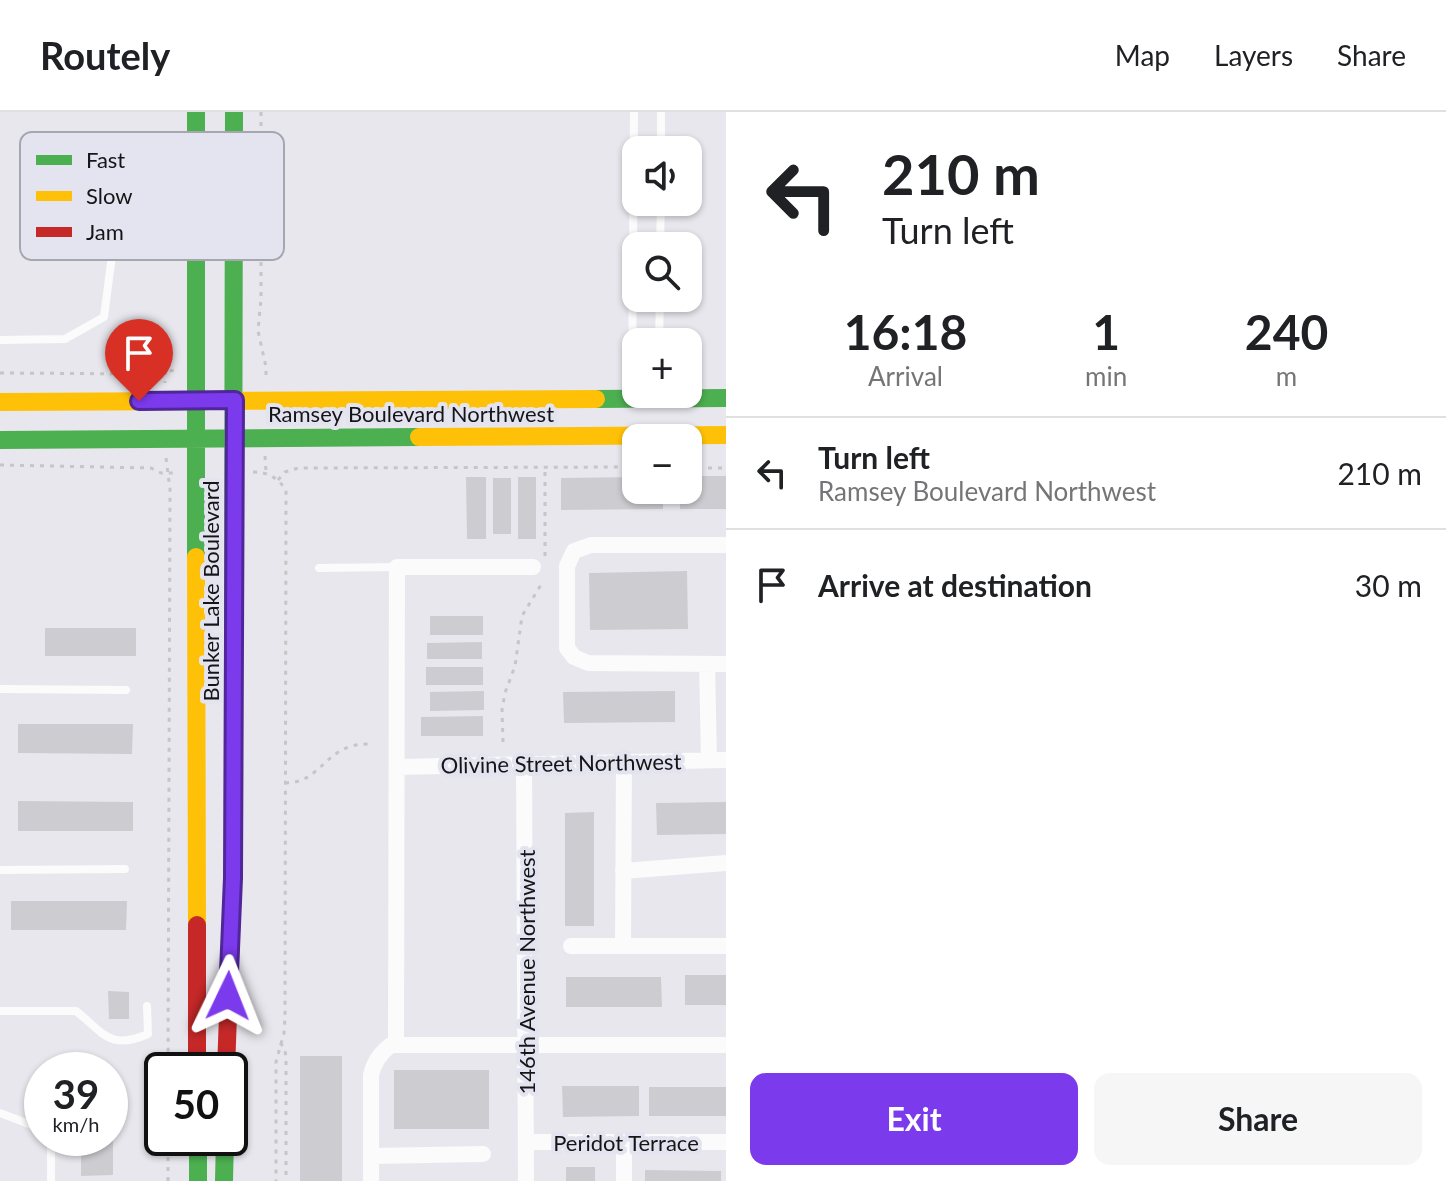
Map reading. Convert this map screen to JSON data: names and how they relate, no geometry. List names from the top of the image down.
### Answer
{
  "streets": {
    "main road": ["Ramsey Boulevard Northwest", "Bunker Lake Boulevard"],
    "street": ["Olivine Street Northwest", "146th Avenue Northwest", "Peridot Terrace"]
  },
  "crossings": [
    ["Ramsey Boulevard Northwest", "Bunker Lake Boulevard"],
    ["Olivine Street Northwest", "146th Avenue Northwest"],
    ["146th Avenue Northwest", "Peridot Terrace"]
  ],
  "legend": ["Fast", "Slow", "Jam"],
  "page": {
    "header": "Routely",
    "nav": ["Map", "Layers", "Share"],
    "turn": ["210 m", "Turn left"],
    "map_buttons": ["+", "−"],
    "eta": [
      "16:18",
      "Arrival",
      "1",
      "min",
      "240",
      "m"
    ],
    "list": [
      {
        "name": "Turn left",
        "note": "Ramsey Boulevard Northwest",
        "value": "210 m"
      },
      {
        "name": "Arrive at destination",
        "value": "30 m"
      }
    ],
    "speed": "39 km/h",
    "limit": "50",
    "buttons": ["Exit", "Share"]
  }
}
